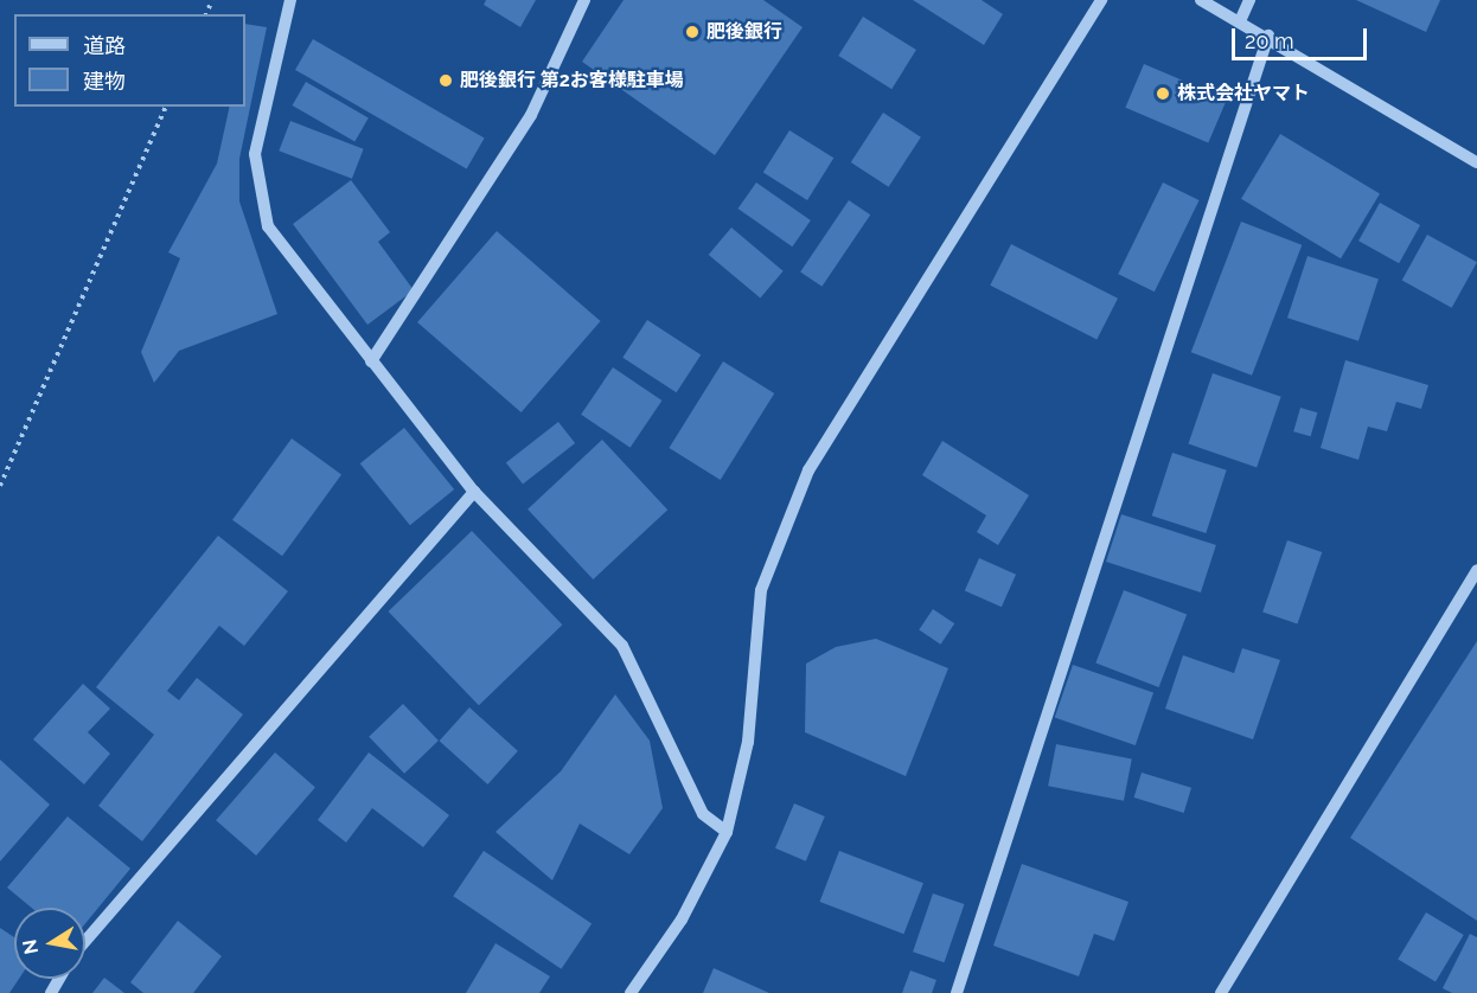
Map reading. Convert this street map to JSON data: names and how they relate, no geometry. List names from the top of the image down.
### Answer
{
  "places": ["肥後銀行", "肥後銀行 第2お客様駐車場", "株式会社ヤマト"],
  "legend": ["道路", "建物"],
  "scale_bar": "20 m",
  "north": "left"
}
